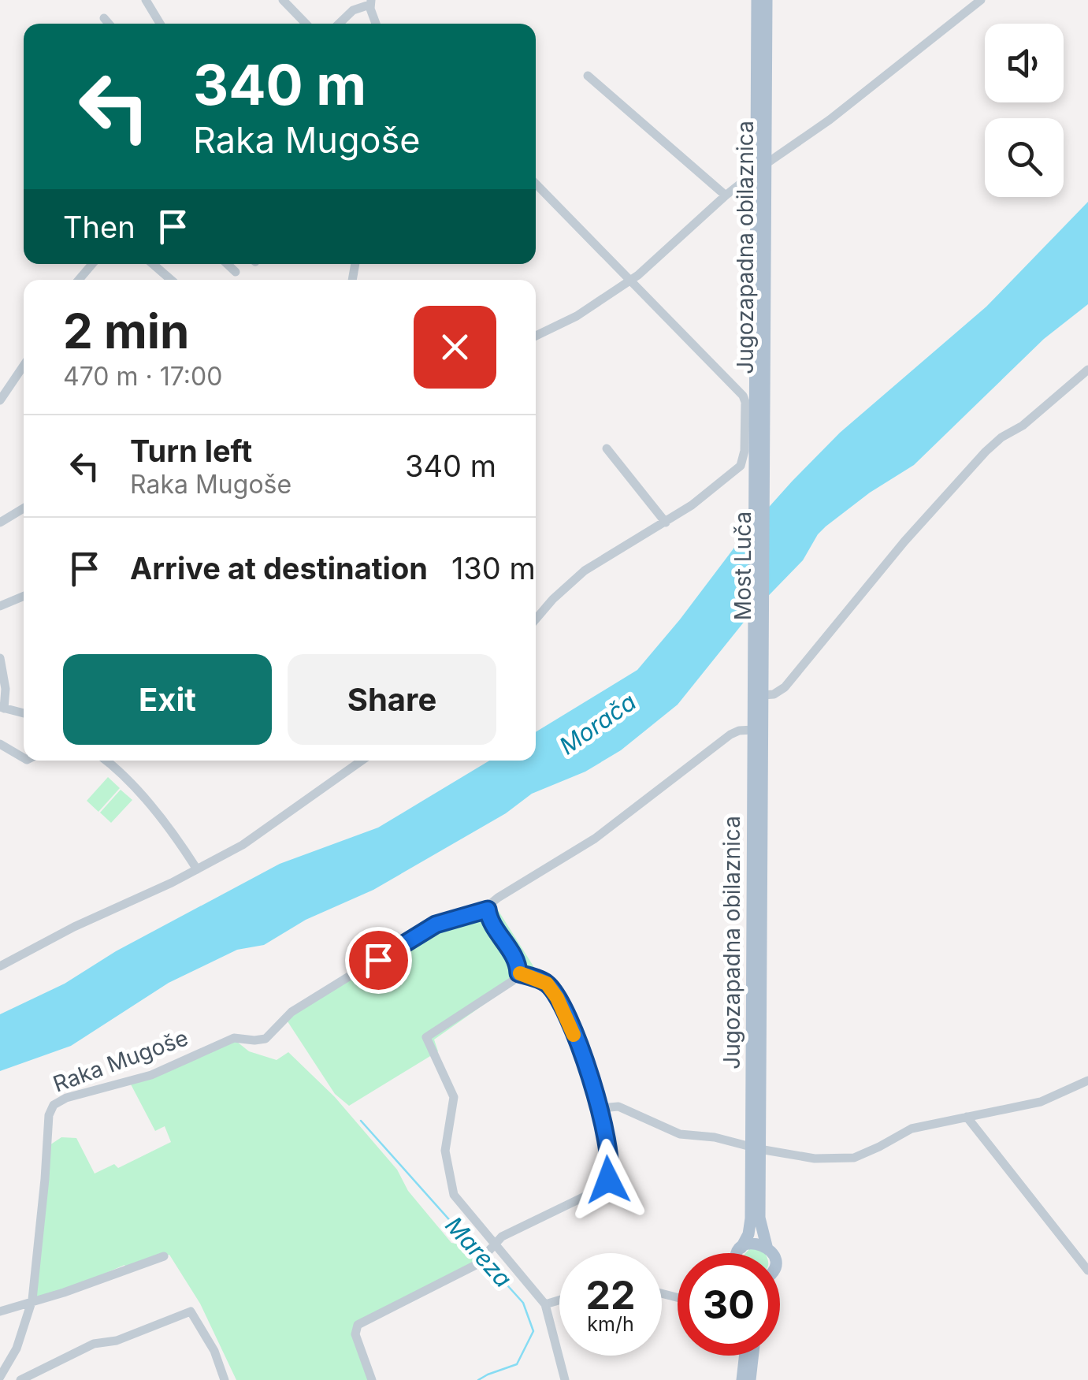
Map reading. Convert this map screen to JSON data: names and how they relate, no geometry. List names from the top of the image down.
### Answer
{
  "streets": {
    "main road": ["Jugozapadna obilaznica", "Most Luča"],
    "street": ["Raka Mugoše"]
  },
  "crossings": [
    ["Jugozapadna obilaznica", "Most Luča"]
  ],
  "water": ["Morača", "Mareza"],
  "page": {
    "turn": ["340 m", "Raka Mugoše"],
    "then": "Then",
    "heading": ["2 min", "470 m · 17:00"],
    "list": [
      {
        "name": "Turn left",
        "note": "Raka Mugoše",
        "value": "340 m"
      },
      {
        "name": "Arrive at destination",
        "value": "130 m"
      }
    ],
    "buttons": ["Exit", "Share"],
    "speed": "22 km/h",
    "limit": "30"
  }
}
